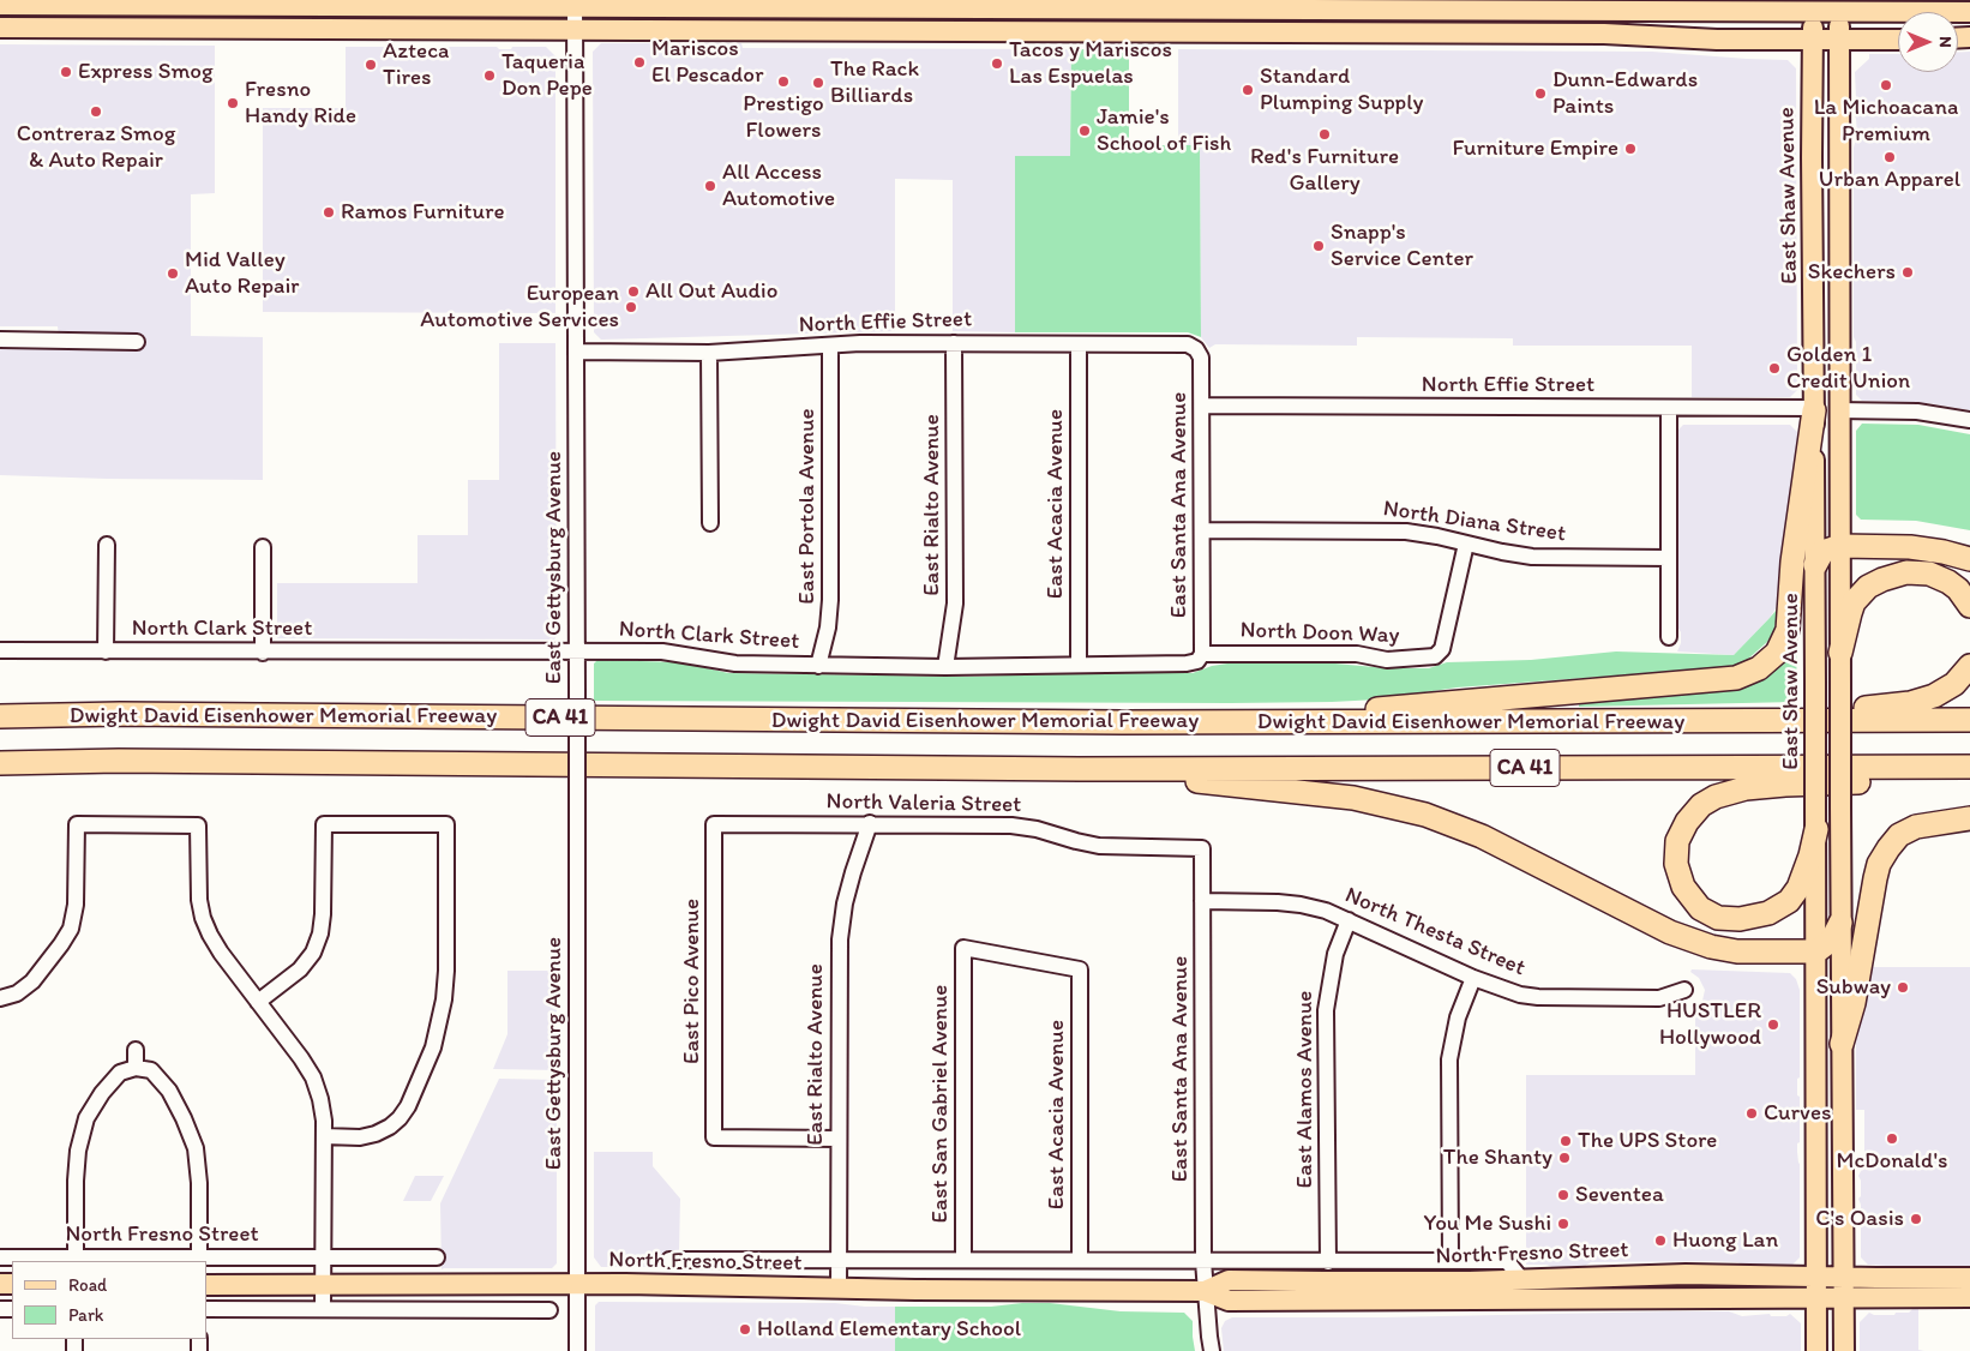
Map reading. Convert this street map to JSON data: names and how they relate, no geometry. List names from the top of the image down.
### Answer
{
  "streets": {
    "highway": ["Dwight David Eisenhower Memorial Freeway", "CA 41"],
    "main road": ["East Shaw Avenue", "North Fresno Street"],
    "street": [
      "North Effie Street",
      "East Acacia Avenue",
      "East Rialto Avenue",
      "East Santa Ana Avenue",
      "East Portola Avenue",
      "North Diana Street",
      "East Gettysburg Avenue",
      "North Clark Street",
      "North Doon Way",
      "North Valeria Street",
      "North Thesta Street",
      "East Pico Avenue",
      "East Alamos Avenue",
      "East San Gabriel Avenue"
    ]
  },
  "crossings": [
    ["East Shaw Avenue", "North Effie Street"],
    ["East Shaw Avenue", "North Fresno Street"],
    ["North Effie Street", "East Acacia Avenue"],
    ["North Effie Street", "East Rialto Avenue"],
    ["North Effie Street", "East Santa Ana Avenue"],
    ["North Effie Street", "East Portola Avenue"],
    ["North Effie Street", "East Gettysburg Avenue"],
    ["East Acacia Avenue", "North Clark Street"],
    ["East Acacia Avenue", "East San Gabriel Avenue"],
    ["East Rialto Avenue", "North Clark Street"],
    ["East Rialto Avenue", "North Valeria Street"],
    ["East Rialto Avenue", "East Pico Avenue"],
    ["East Rialto Avenue", "North Fresno Street"],
    ["East Santa Ana Avenue", "North Diana Street"],
    ["East Santa Ana Avenue", "North Clark Street"],
    ["East Santa Ana Avenue", "North Doon Way"],
    ["East Santa Ana Avenue", "North Valeria Street"],
    ["East Santa Ana Avenue", "North Thesta Street"],
    ["East Santa Ana Avenue", "North Fresno Street"],
    ["East Portola Avenue", "North Clark Street"],
    ["North Diana Street", "North Doon Way"],
    ["East Gettysburg Avenue", "North Clark Street"],
    ["East Gettysburg Avenue", "North Fresno Street"],
    ["North Clark Street", "North Doon Way"],
    ["North Valeria Street", "East Pico Avenue"],
    ["North Thesta Street", "East Alamos Avenue"]
  ],
  "places": [
    "Mariscos El Pescador",
    "Tacos y Mariscos Las Espuelas",
    "Azteca Tires",
    "Express Smog",
    "Taqueria Don Pepe",
    "Prestigo Flowers",
    "The Rack Billiards",
    "La Michoacana Premium",
    "Standard Plumping Supply",
    "Dunn-Edwards Paints",
    "Fresno Handy Ride",
    "Contreraz Smog & Auto Repair",
    "Jamie's School of Fish",
    "Red's Furniture Gallery",
    "Furniture Empire",
    "Urban Apparel",
    "All Access Automotive",
    "Ramos Furniture",
    "Snapp's Service Center",
    "Skechers",
    "Mid Valley Auto Repair",
    "All Out Audio",
    "European Automotive Services",
    "Golden 1 Credit Union",
    "Subway",
    "HUSTLER Hollywood",
    "Curves",
    "McDonald's",
    "The UPS Store",
    "The Shanty",
    "Seventea",
    "C's Oasis",
    "You Me Sushi",
    "Huong Lan",
    "Holland Elementary School"
  ],
  "legend": ["Road", "Park"],
  "north": "right"
}
